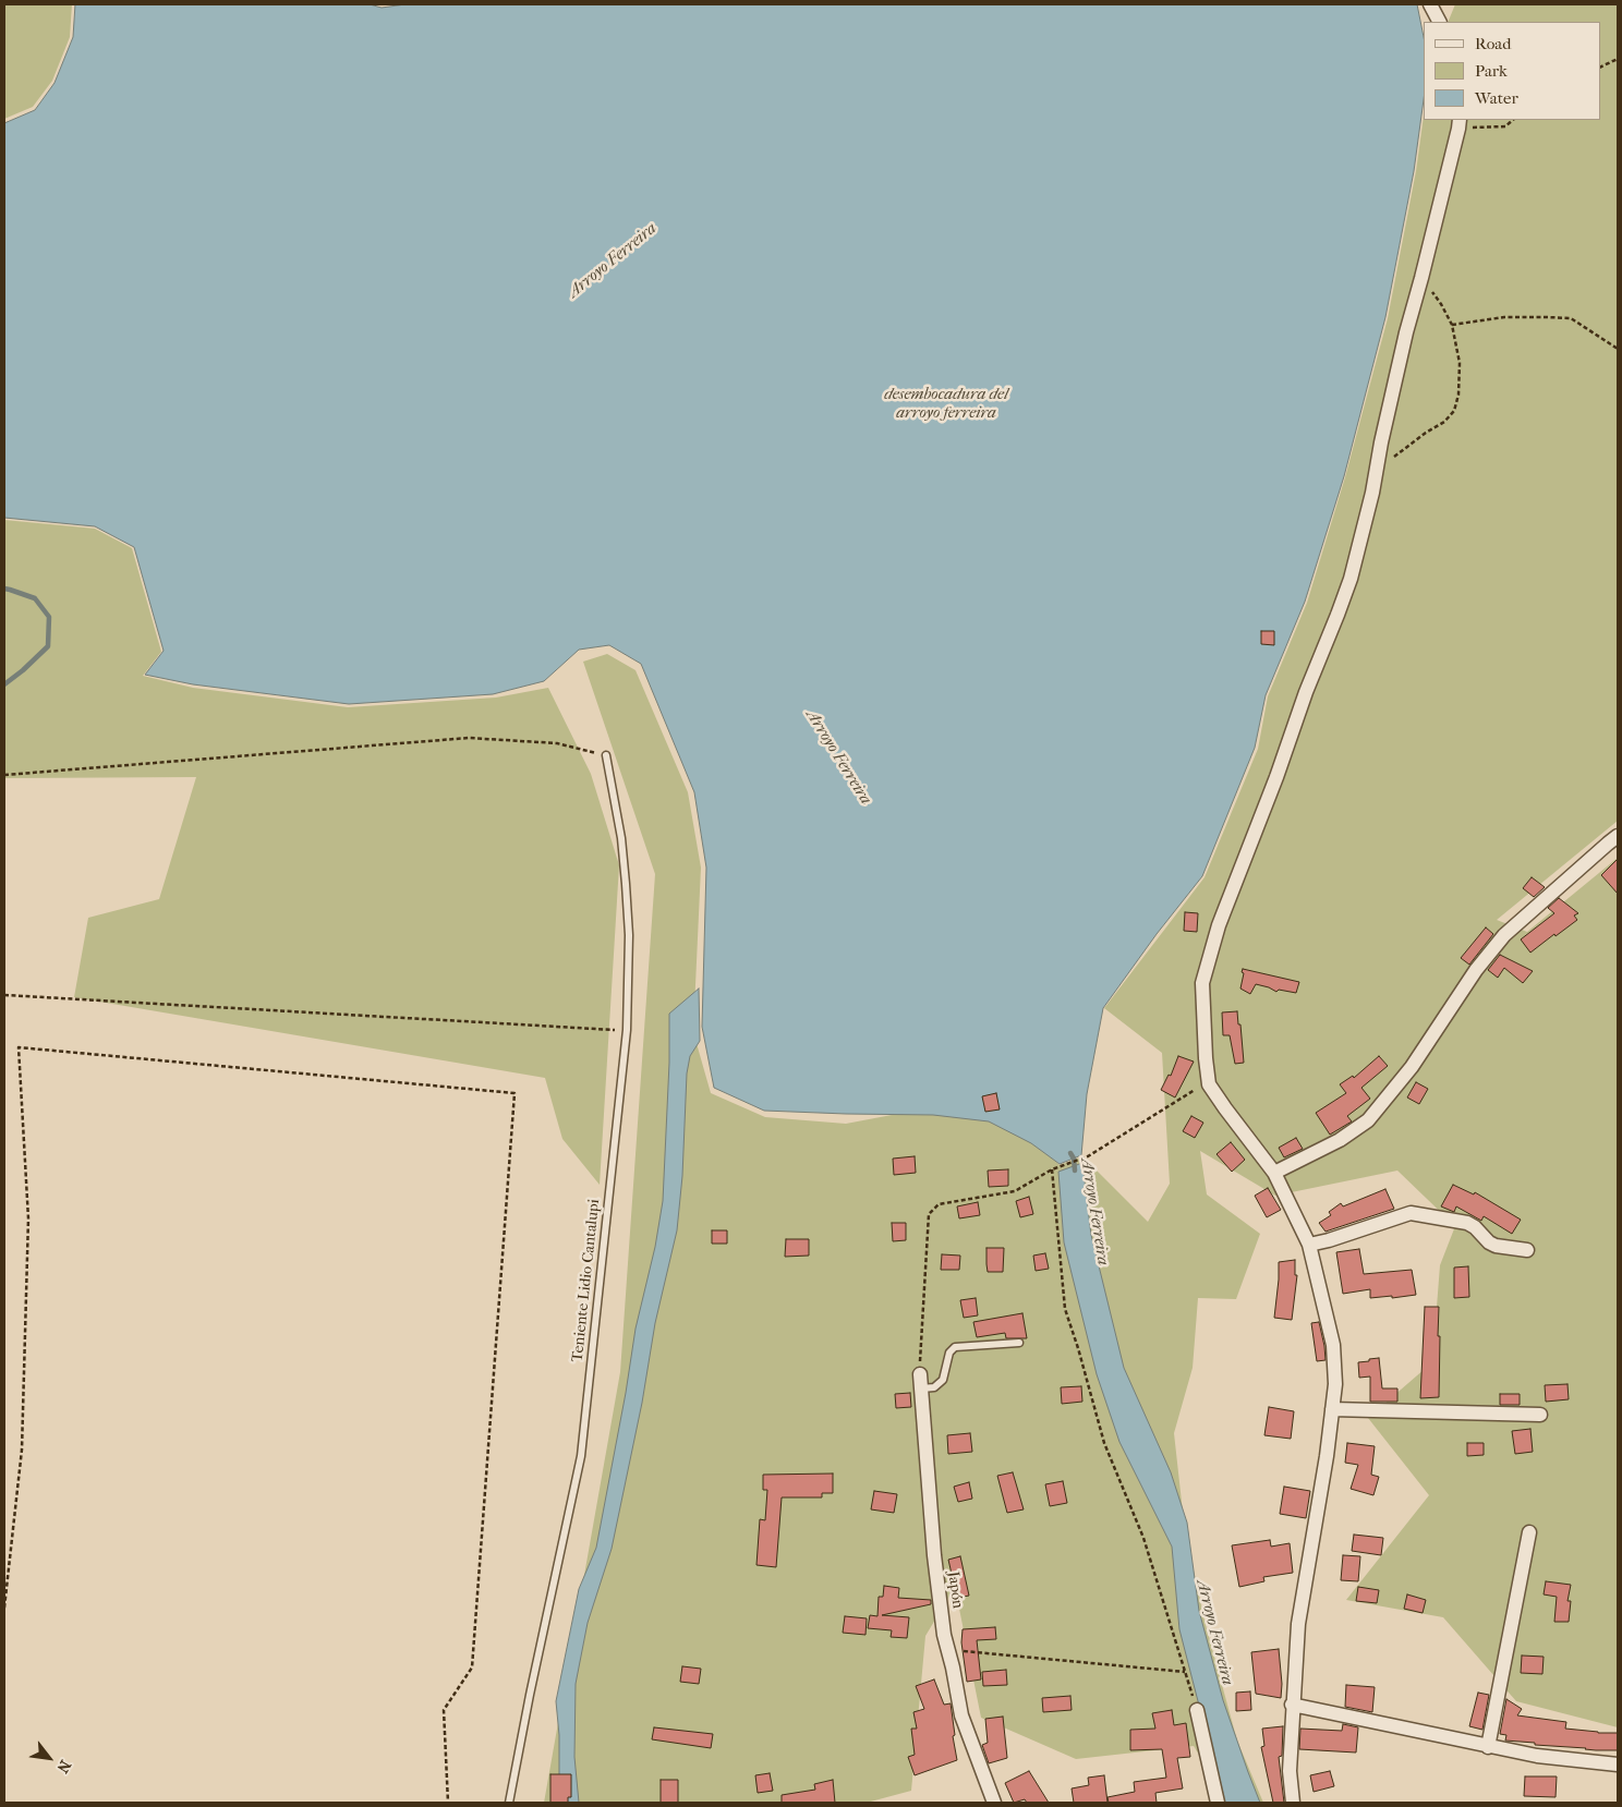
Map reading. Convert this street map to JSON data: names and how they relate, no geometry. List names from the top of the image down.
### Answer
{
  "streets": {
    "street": ["Japón"],
    "lane": ["Teniente Lidio Cantalupi"]
  },
  "water": ["Arroyo Ferreira", "desembocadura del arroyo ferreira"],
  "legend": ["Road", "Park", "Water"],
  "north": "bottom right"
}
